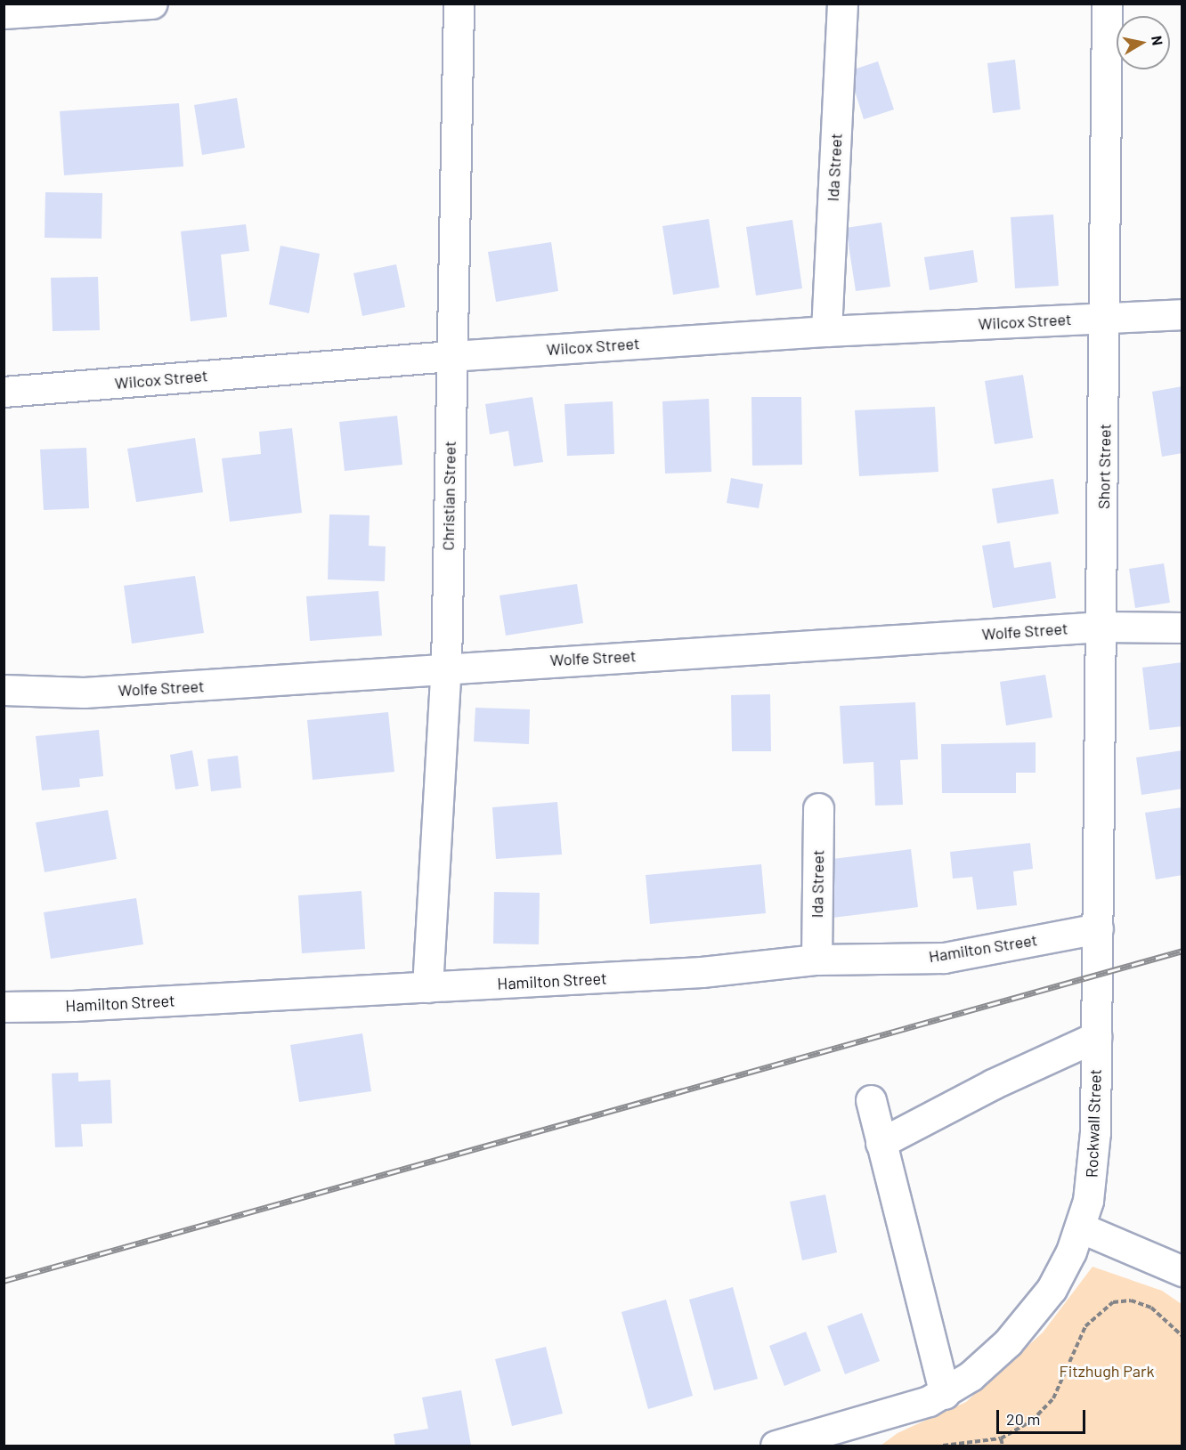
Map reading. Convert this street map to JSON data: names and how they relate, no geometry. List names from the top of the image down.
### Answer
{
  "streets": {
    "street": [
      "Ida Street",
      "Wilcox Street",
      "Short Street",
      "Christian Street",
      "Wolfe Street",
      "Hamilton Street",
      "Rockwall Street"
    ]
  },
  "crossings": [
    ["Ida Street", "Wilcox Street"],
    ["Ida Street", "Hamilton Street"],
    ["Wilcox Street", "Short Street"],
    ["Wilcox Street", "Christian Street"],
    ["Short Street", "Wolfe Street"],
    ["Short Street", "Hamilton Street"],
    ["Short Street", "Rockwall Street"],
    ["Christian Street", "Wolfe Street"],
    ["Christian Street", "Hamilton Street"],
    ["Hamilton Street", "Rockwall Street"]
  ],
  "parks": ["Fitzhugh Park"],
  "scale_bar": "20 m",
  "north": "right"
}
